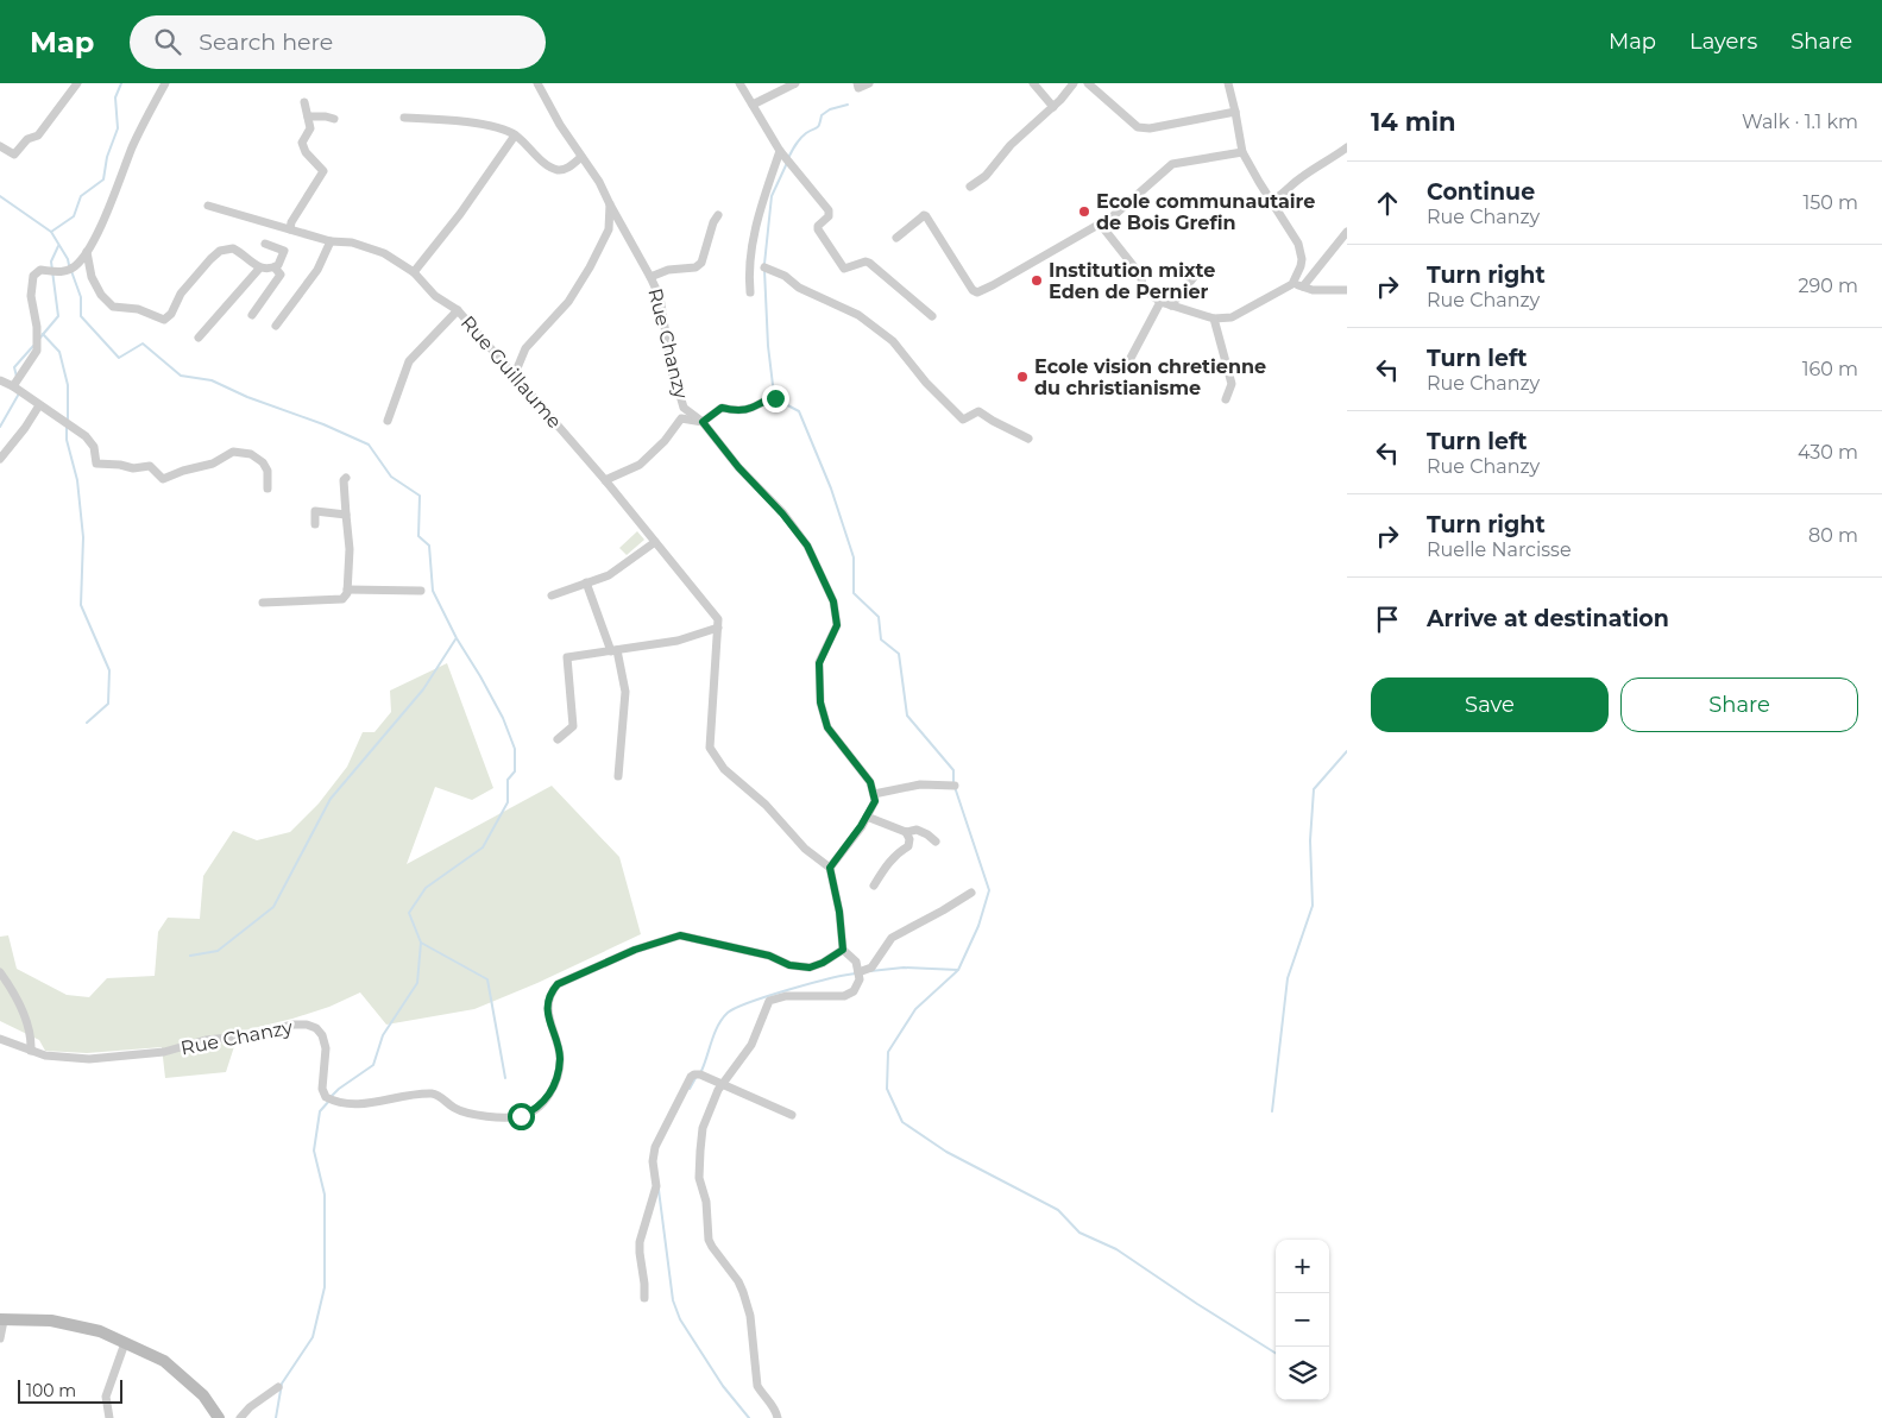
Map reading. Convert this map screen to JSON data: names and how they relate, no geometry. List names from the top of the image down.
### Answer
{
  "streets": {
    "street": ["Rue Chanzy", "Rue Guillaume"]
  },
  "places": ["Ecole communautaire de Bois Grefin", "Institution mixte Eden de Pernier", "Ecole vision chretienne du christianisme"],
  "scale_bar": "100 m",
  "page": {
    "header": "Map",
    "search": "Search here",
    "nav": ["Map", "Layers", "Share"],
    "heading": ["14 min", "Walk · 1.1 km"],
    "list": [
      ["Continue", "Rue Chanzy", "150 m"],
      ["Turn right", "Rue Chanzy", "290 m"],
      ["Turn left", "Rue Chanzy", "160 m"],
      ["Turn left", "Rue Chanzy", "430 m"],
      ["Turn right", "Ruelle Narcisse", "80 m"],
      "Arrive at destination"
    ],
    "buttons": ["Save", "Share"],
    "map_buttons": ["+", "−"],
    "scale": "100 m"
  }
}
